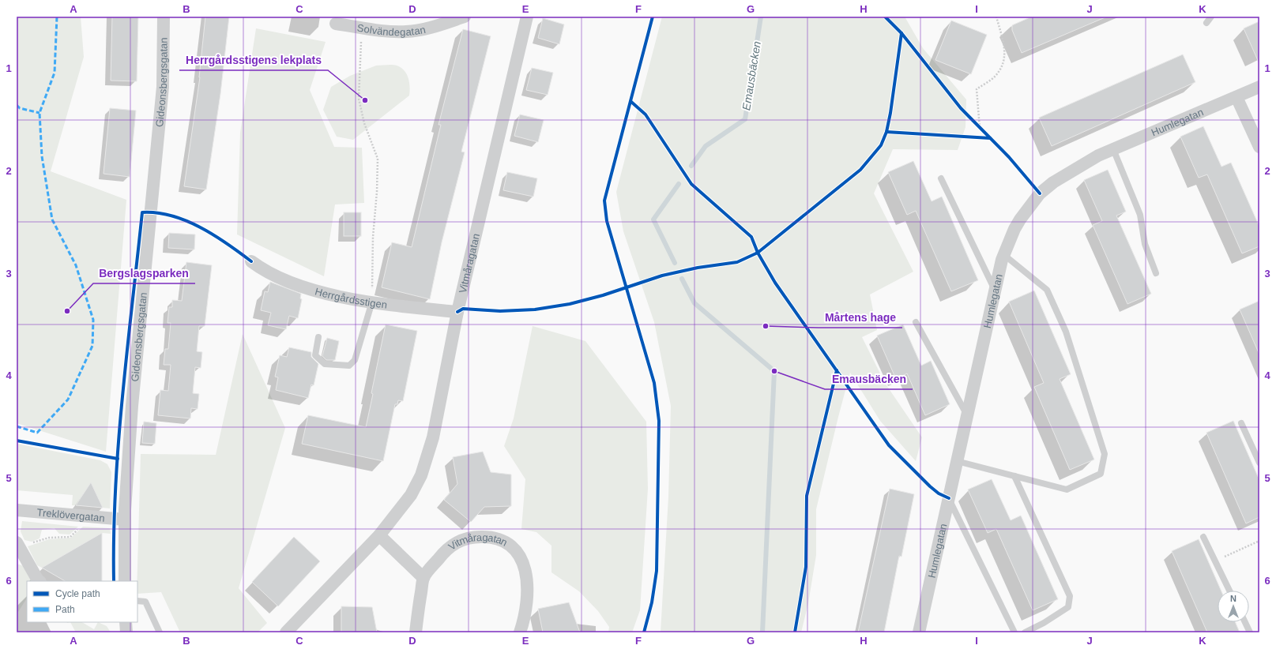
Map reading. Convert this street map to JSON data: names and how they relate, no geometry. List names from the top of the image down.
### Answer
{
  "streets": {
    "street": [
      "Solvändegatan",
      "Gideonsbergsgatan",
      "Humlegatan",
      "Vitmåragatan",
      "Herrgårdsstigen",
      "Treklövergatan"
    ]
  },
  "crossings": [
    ["Gideonsbergsgatan", "Treklövergatan"],
    ["Vitmåragatan", "Herrgårdsstigen"]
  ],
  "water": ["Emausbäcken"],
  "places": [
    "Herrgårdsstigens lekplats",
    "Bergslagsparken",
    "Mårtens hage",
    "Emausbäcken"
  ],
  "legend": ["Cycle path", "Path"],
  "north": "top",
  "grid": {
    "columns": [
      "A",
      "B",
      "C",
      "D",
      "E",
      "F",
      "G",
      "H",
      "I",
      "J",
      "K"
    ],
    "rows": [
      "1",
      "2",
      "3",
      "4",
      "5",
      "6"
    ]
  }
}
